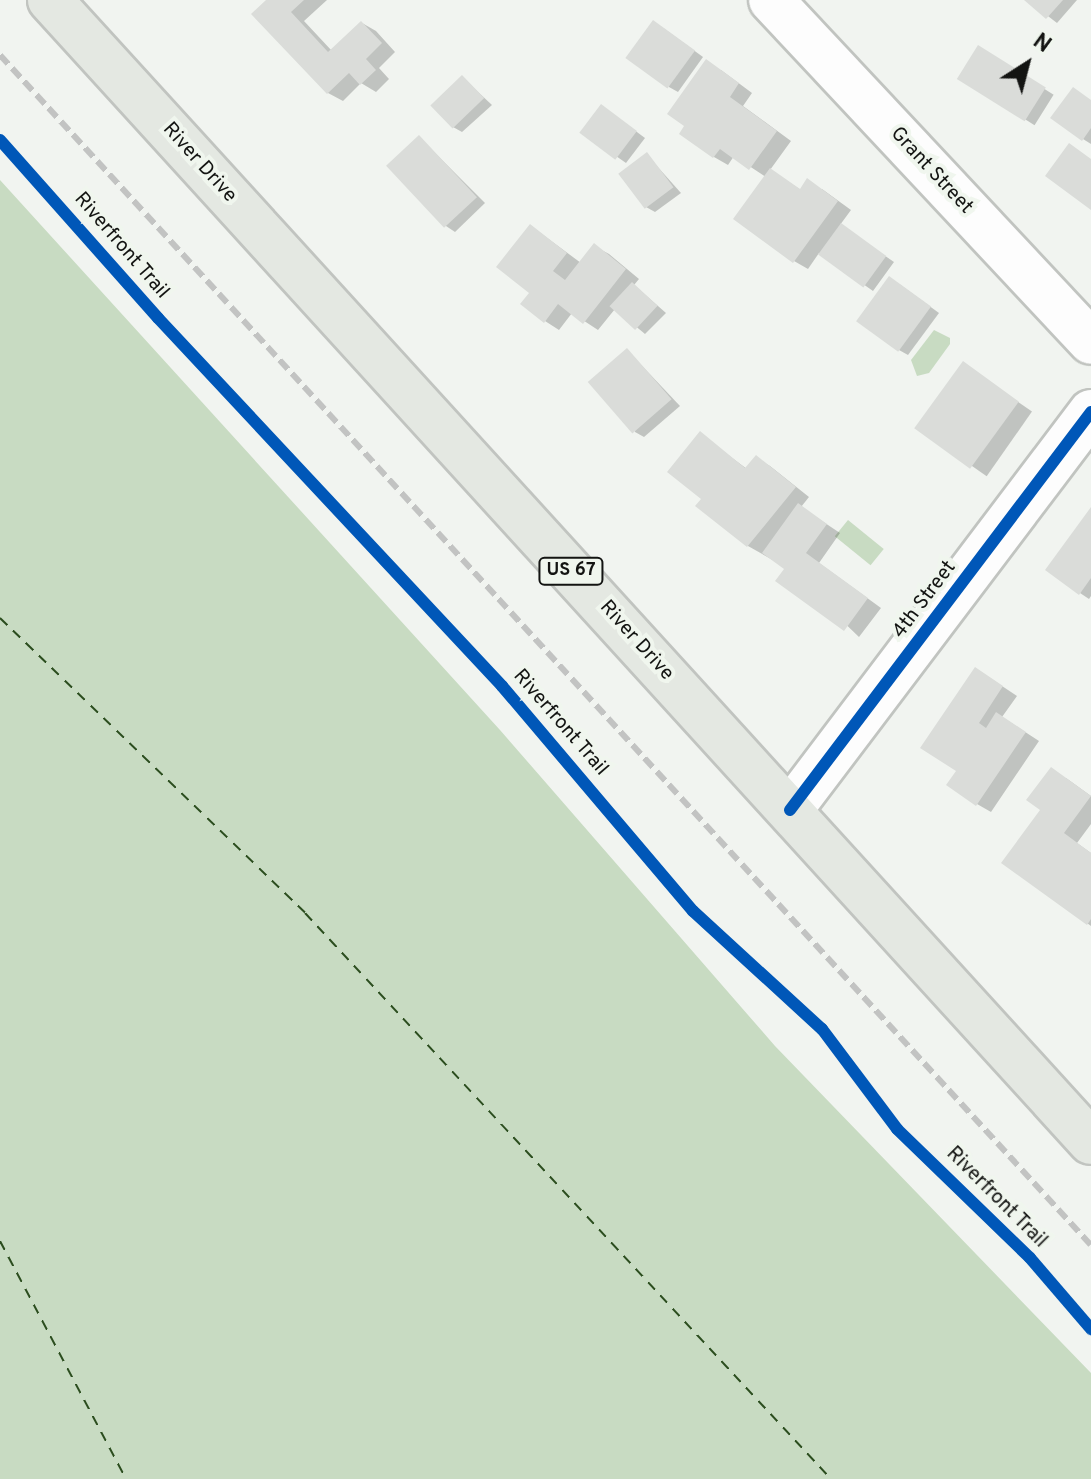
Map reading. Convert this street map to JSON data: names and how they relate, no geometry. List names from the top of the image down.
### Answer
{
  "streets": {
    "main road": ["River Drive", "US 67"],
    "street": ["Grant Street", "4th Street"],
    "cycle path": ["Riverfront Trail"]
  },
  "crossings": [
    ["River Drive", "4th Street"]
  ],
  "north": "top right"
}
